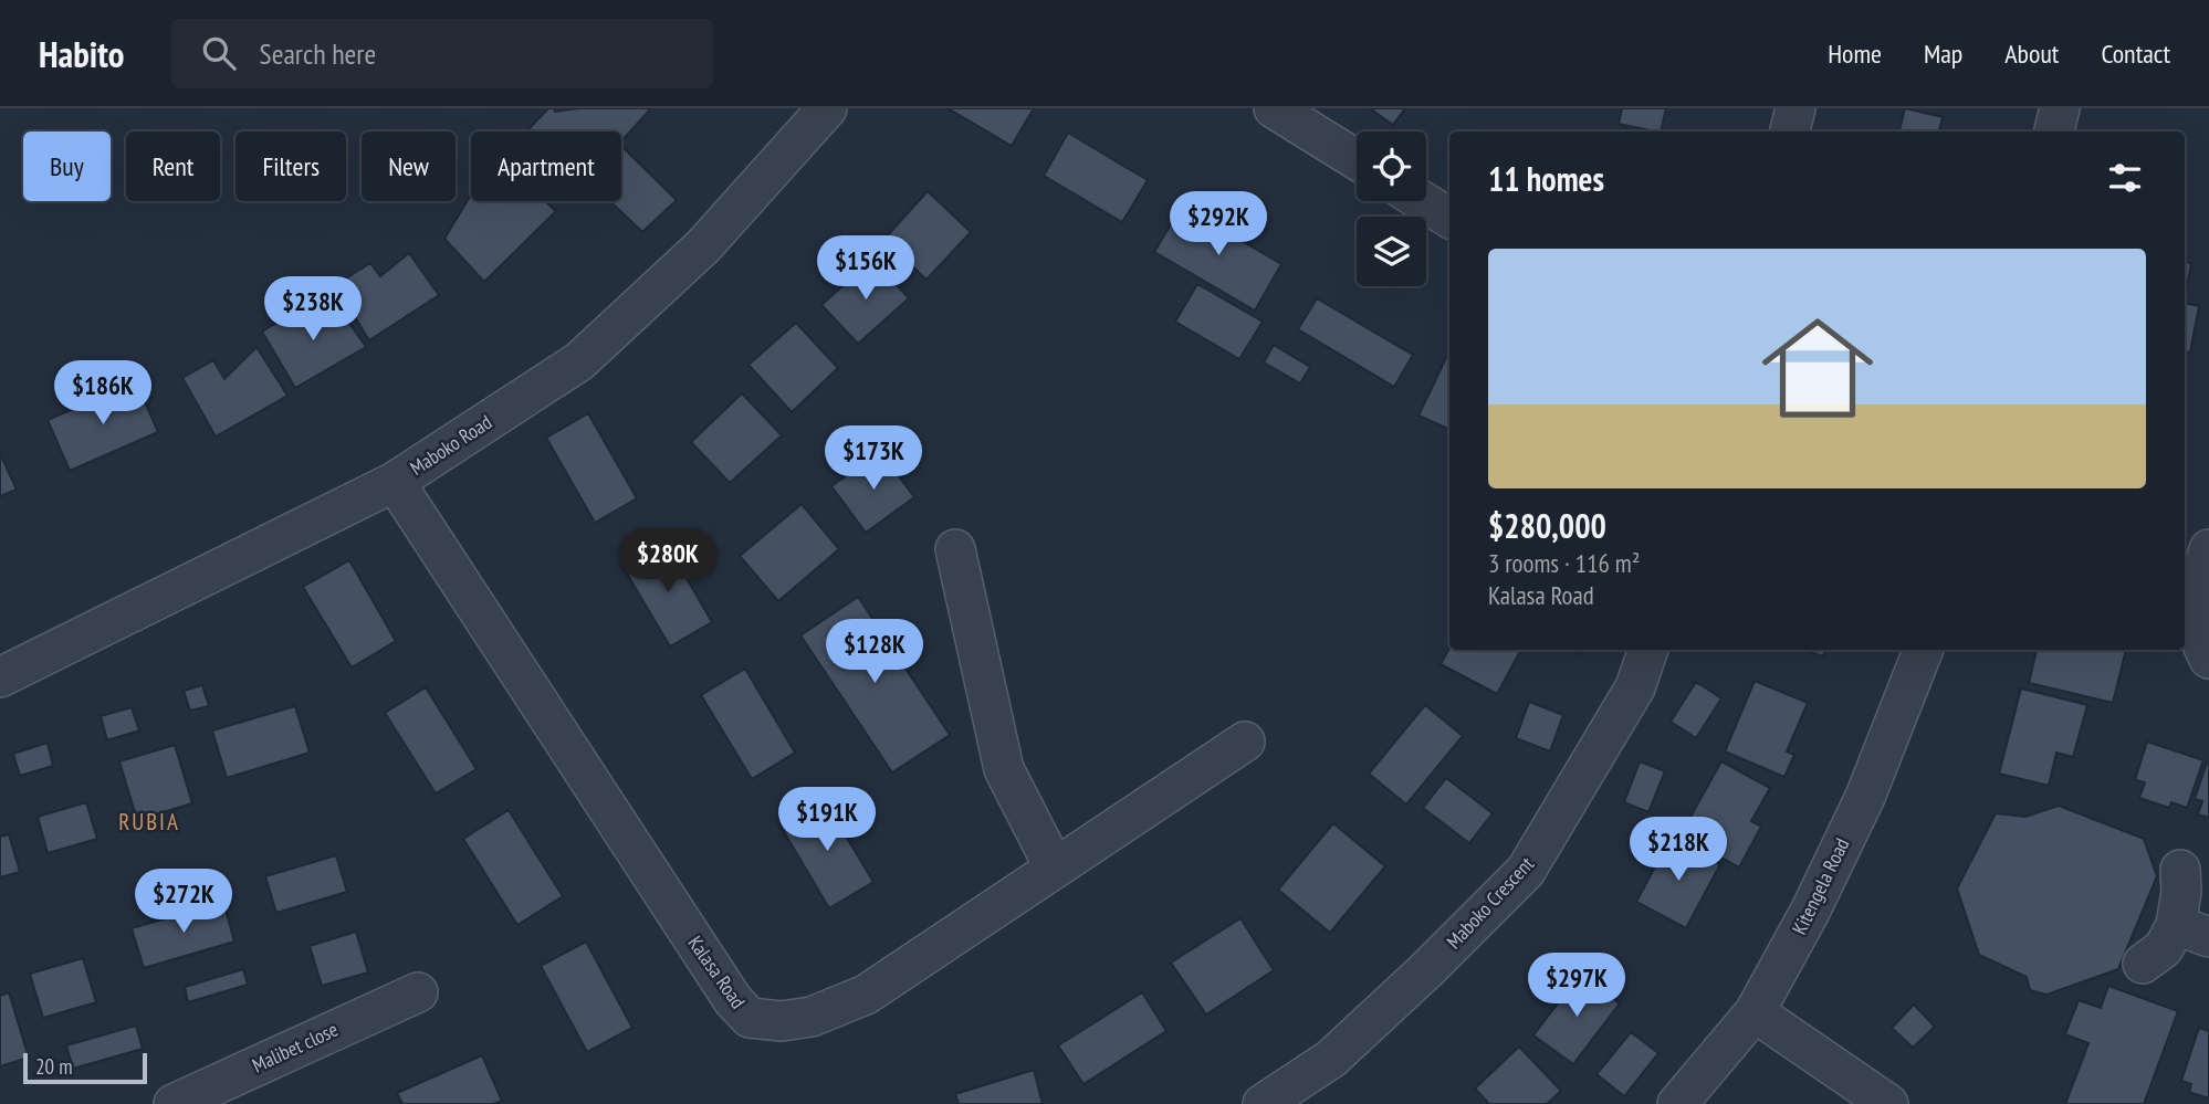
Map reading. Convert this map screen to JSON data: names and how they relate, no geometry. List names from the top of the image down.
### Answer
{
  "streets": {
    "street": [
      "Maboko Road",
      "Kitengela Road",
      "Maboko Crescent",
      "Kalasa Road",
      "Malibet close"
    ]
  },
  "crossings": [
    ["Maboko Road", "Kalasa Road"]
  ],
  "districts": ["RUBIA"],
  "scale_bar": "20 m",
  "page": {
    "header": "Habito",
    "search": "Search here",
    "nav": [
      "Home",
      "Map",
      "About",
      "Contact"
    ],
    "chip": [
      "Buy",
      "Rent",
      "Filters",
      "New",
      "Apartment"
    ],
    "heading": "11 homes",
    "price": [
      "$292K",
      "$156K",
      "$238K",
      "$186K",
      "$173K",
      "$280K",
      "$128K",
      "$191K",
      "$218K",
      "$272K",
      "$297K"
    ],
    "list": [
      {
        "name": "$280,000",
        "note": "3 rooms · 116 m² · Kalasa Road"
      }
    ],
    "scale": "20 m"
  }
}
